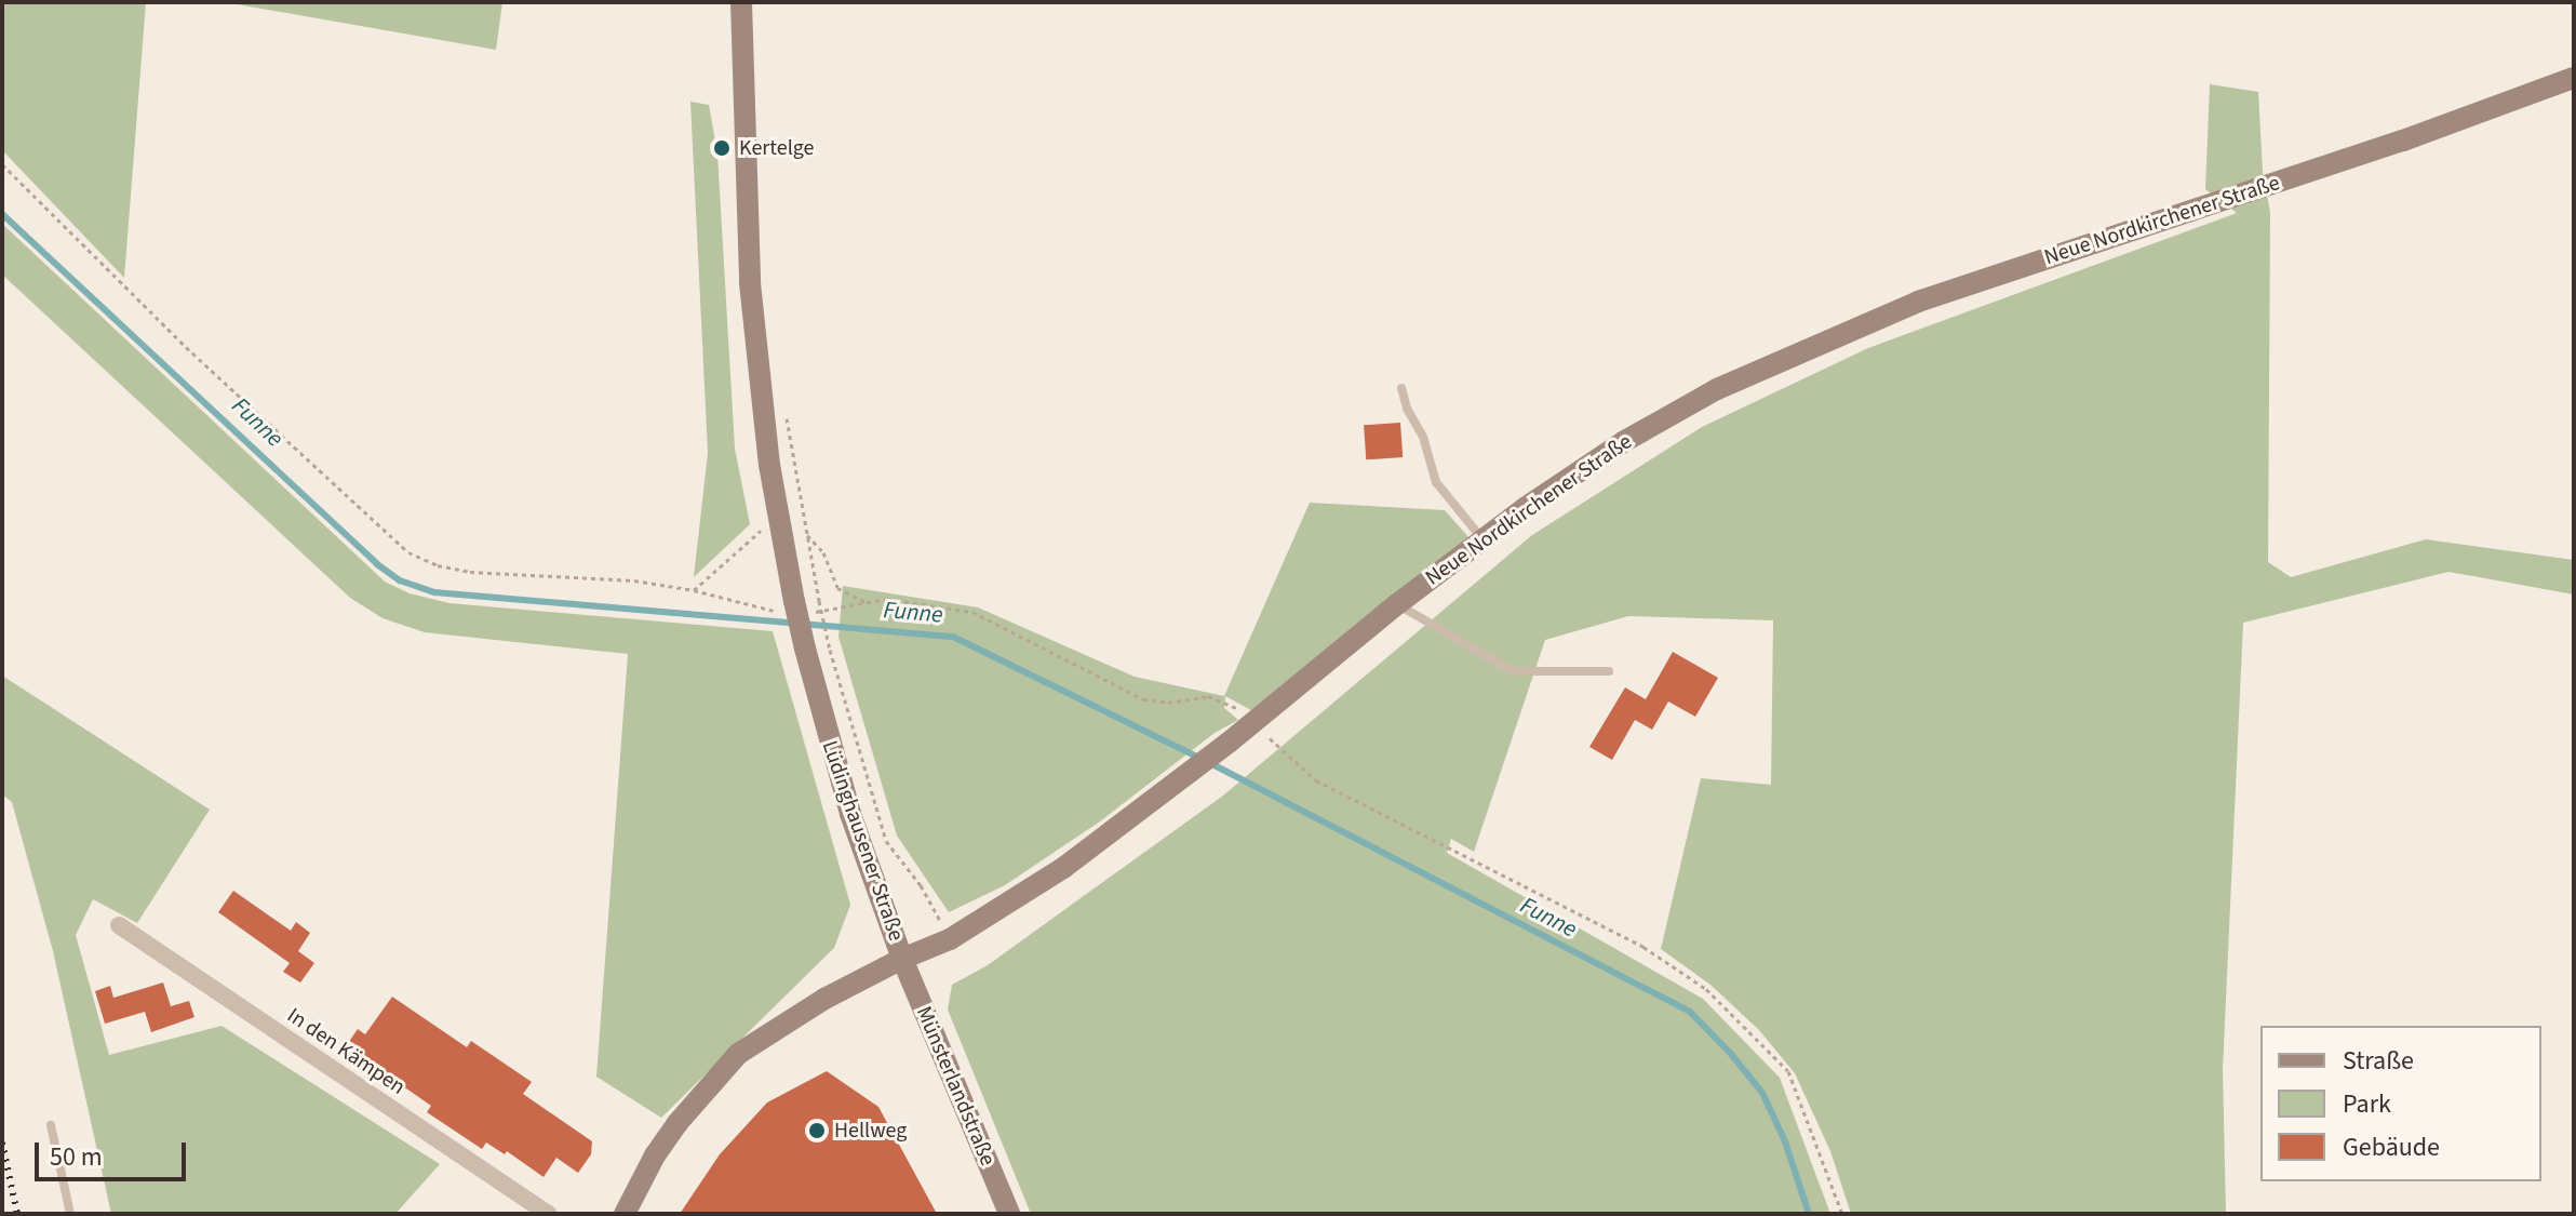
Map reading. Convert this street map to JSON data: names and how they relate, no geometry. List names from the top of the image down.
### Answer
{
  "streets": {
    "street": [
      "Neue Nordkirchener Straße",
      "Lüdinghausener Straße",
      "In den Kämpen",
      "Münsterlandstraße"
    ]
  },
  "crossings": [
    ["Neue Nordkirchener Straße", "Lüdinghausener Straße"],
    ["Neue Nordkirchener Straße", "Münsterlandstraße"],
    ["Lüdinghausener Straße", "Münsterlandstraße"]
  ],
  "water": ["Funne"],
  "places": ["Kertelge", "Hellweg"],
  "legend": ["Straße", "Park", "Gebäude"],
  "scale_bar": "50 m"
}
